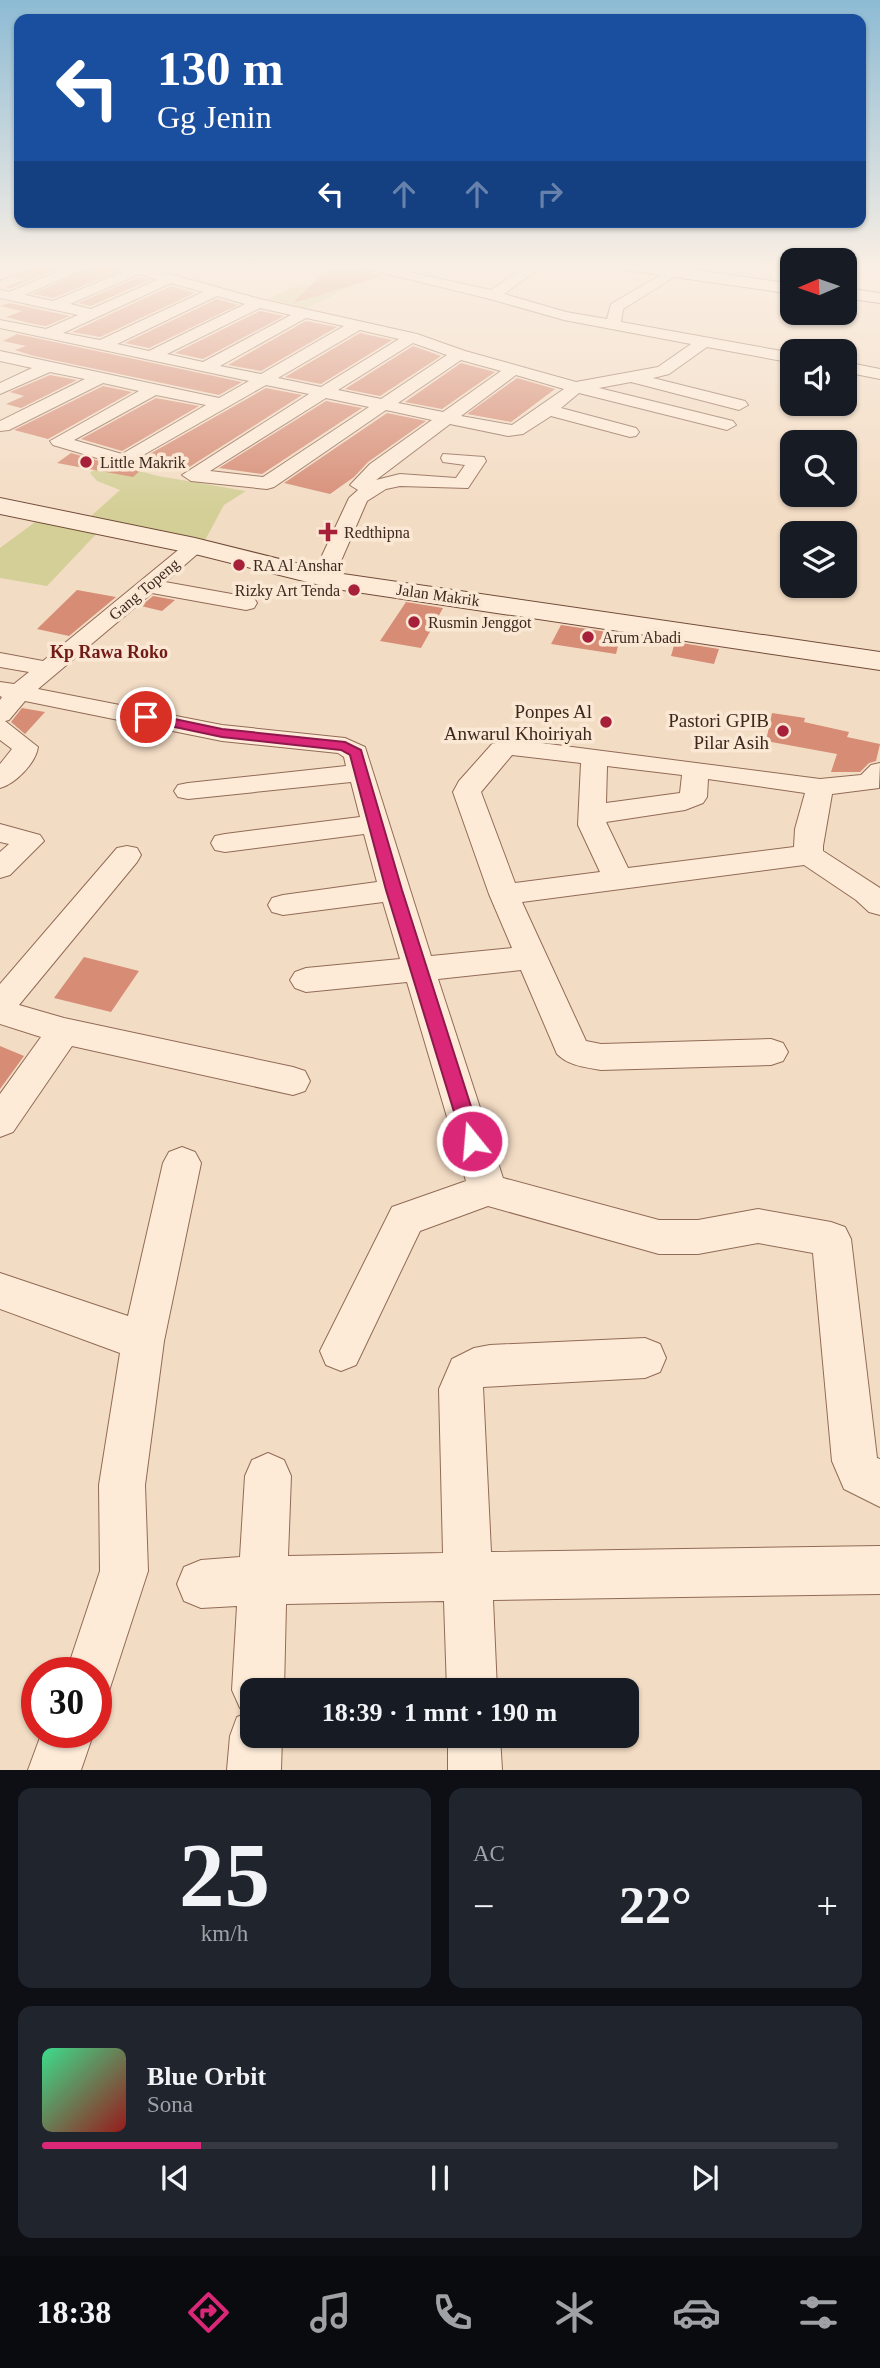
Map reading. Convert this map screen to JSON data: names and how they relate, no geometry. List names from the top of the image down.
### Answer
{
  "streets": {
    "street": ["Gang Topeng", "Jalan Makrik"]
  },
  "crossings": [
    ["Gang Topeng", "Jalan Makrik"]
  ],
  "districts": ["Kp Rawa Roko"],
  "places": {
    "other": [
      "Little Makrik",
      "RA Al Anshar",
      "Rizky Art Tenda",
      "Rusmin Jenggot",
      "Arum Abadi",
      "Ponpes Al Anwarul Khoiriyah",
      "Pastori GPIB Pilar Asih"
    ],
    "health": ["Redthipna"]
  },
  "north": "left",
  "page": {
    "turn": ["130 m", "Gg Jenin"],
    "limit": "30",
    "trip": "18:39 · 1 mnt · 190 m",
    "tile": [
      ["25", "km/h"],
      "AC"
    ],
    "heat": ["−", "22°", "+"],
    "song": ["Blue Orbit", "Sona"],
    "tabs": "18:38"
  }
}
